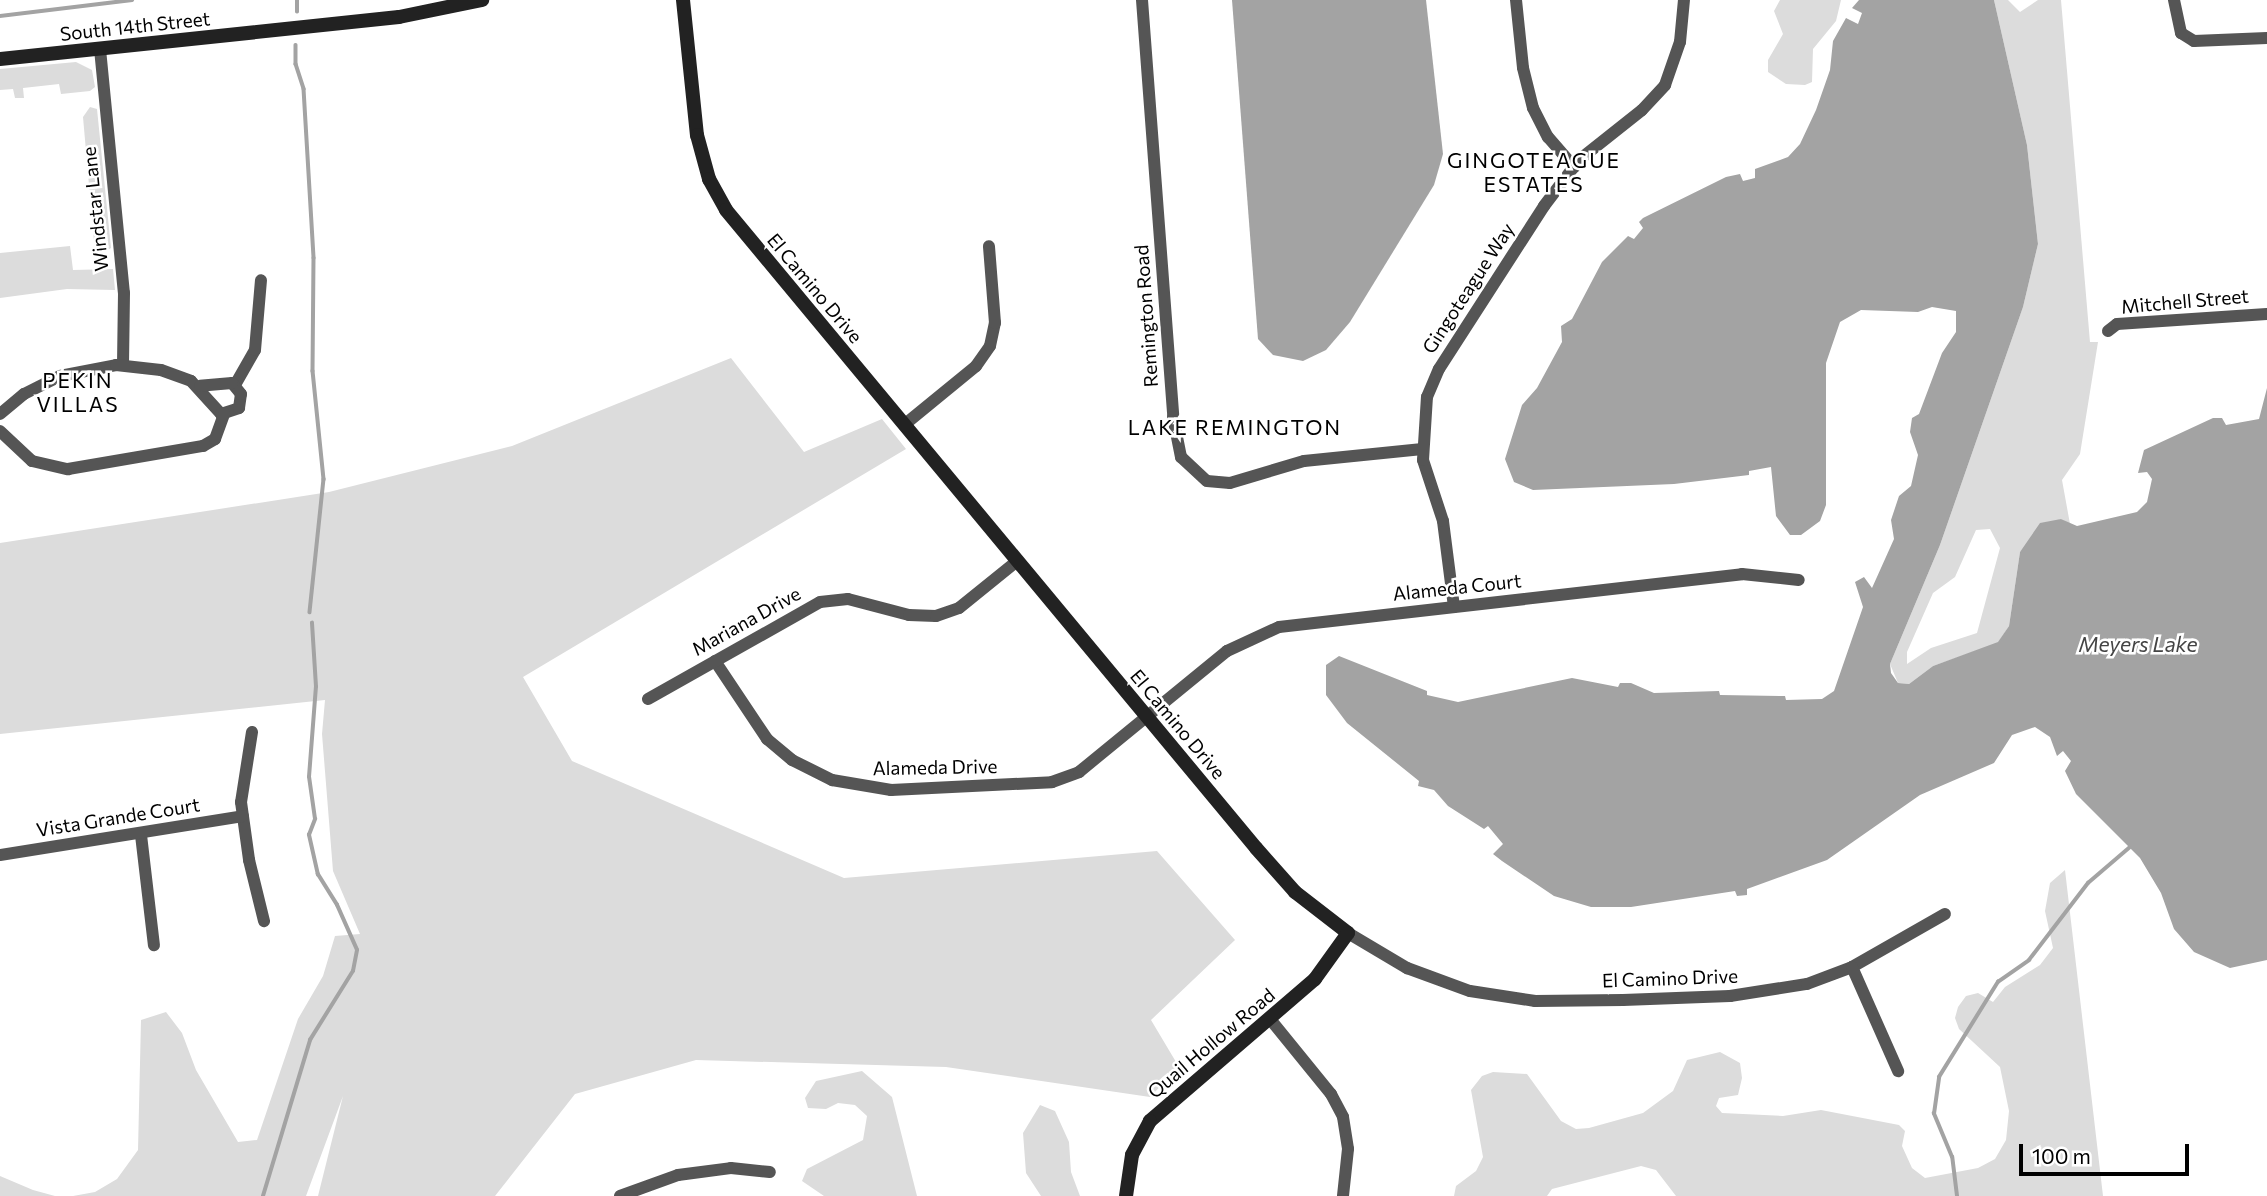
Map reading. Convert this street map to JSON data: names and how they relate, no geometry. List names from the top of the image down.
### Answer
{
  "streets": {
    "street": [
      "South 14th Street",
      "Windstar Lane",
      "El Camino Drive",
      "Gingoteague Way",
      "Mitchell Street",
      "Remington Road",
      "Alameda Court",
      "Mariana Drive",
      "Alameda Drive",
      "Vista Grande Court",
      "Quail Hollow Road"
    ]
  },
  "crossings": [
    ["South 14th Street", "Windstar Lane"],
    ["El Camino Drive", "Alameda Court"],
    ["El Camino Drive", "Mariana Drive"],
    ["El Camino Drive", "Alameda Drive"],
    ["El Camino Drive", "Quail Hollow Road"],
    ["Gingoteague Way", "Remington Road"],
    ["Gingoteague Way", "Alameda Court"],
    ["Alameda Court", "Alameda Drive"],
    ["Mariana Drive", "Alameda Drive"]
  ],
  "districts": ["GINGOTEAGUE ESTATES", "PEKIN VILLAS", "LAKE REMINGTON"],
  "water": ["Meyers Lake"],
  "scale_bar": "100 m"
}
